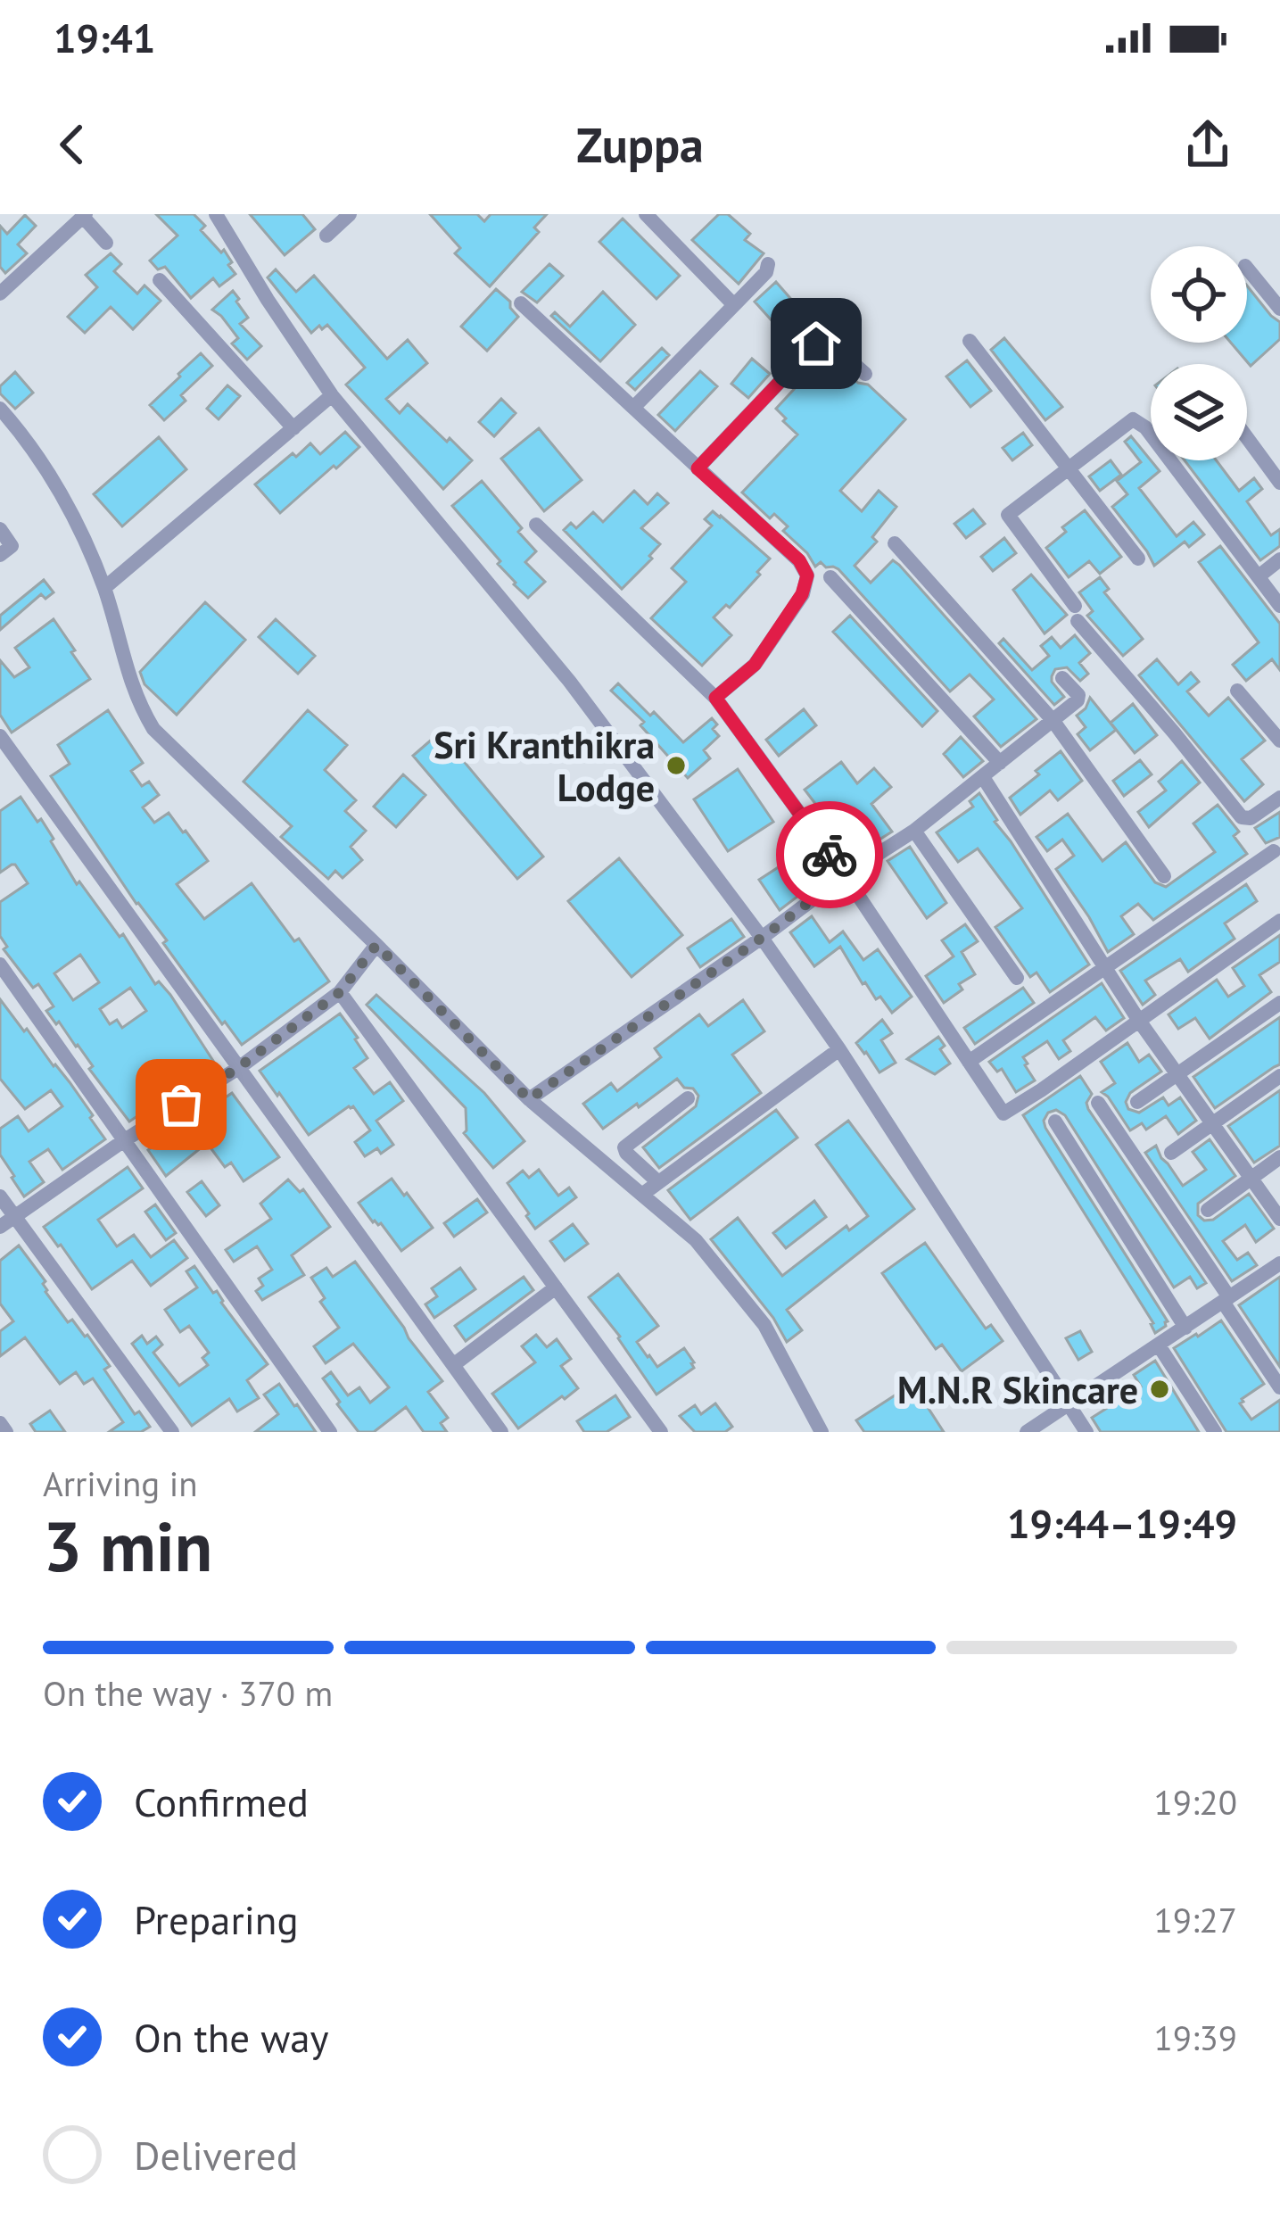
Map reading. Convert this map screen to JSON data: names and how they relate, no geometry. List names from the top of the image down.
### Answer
{
  "places": ["Sri Kranthikra Lodge", "M.N.R Skincare"],
  "page": {
    "status": "19:41",
    "header": "Zuppa",
    "heading": ["3 min", "Arriving in", "19:44–19:49"],
    "bar": "On the way · 370 m",
    "list": [
      ["Confirmed", "19:20"],
      ["Preparing", "19:27"],
      ["On the way", "19:39"],
      "Delivered"
    ]
  }
}
